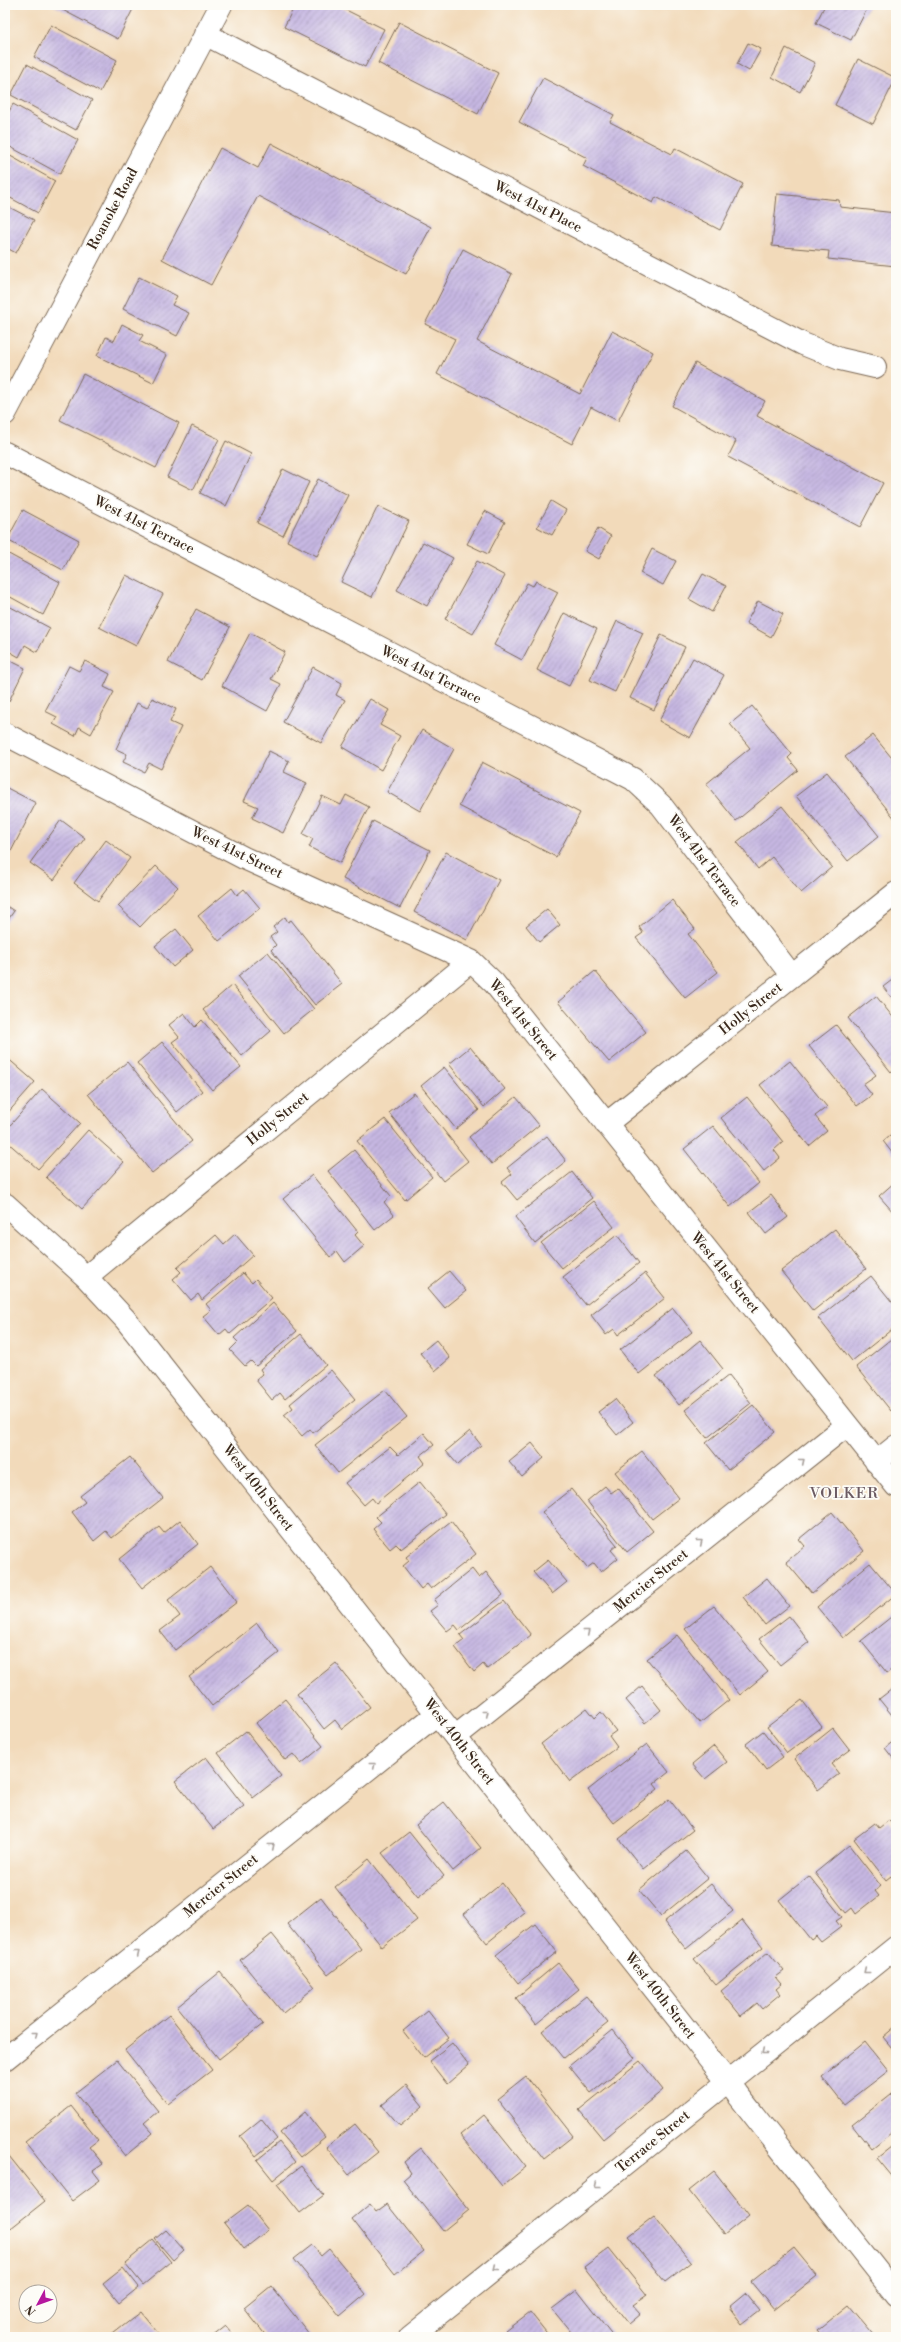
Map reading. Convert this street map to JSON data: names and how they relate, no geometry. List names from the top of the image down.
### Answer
{
  "streets": {
    "street": [
      "West 41st Place",
      "Roanoke Road",
      "West 41st Terrace",
      "West 41st Street",
      "Holly Street",
      "West 40th Street",
      "Mercier Street",
      "Terrace Street"
    ]
  },
  "crossings": [
    ["West 41st Place", "Roanoke Road"],
    ["West 41st Terrace", "Holly Street"],
    ["West 41st Street", "Holly Street"],
    ["West 41st Street", "Mercier Street"],
    ["Holly Street", "West 40th Street"],
    ["West 40th Street", "Mercier Street"],
    ["West 40th Street", "Terrace Street"]
  ],
  "one_way": ["Mercier Street", "Terrace Street"],
  "districts": ["VOLKER"],
  "north": "bottom left"
}
